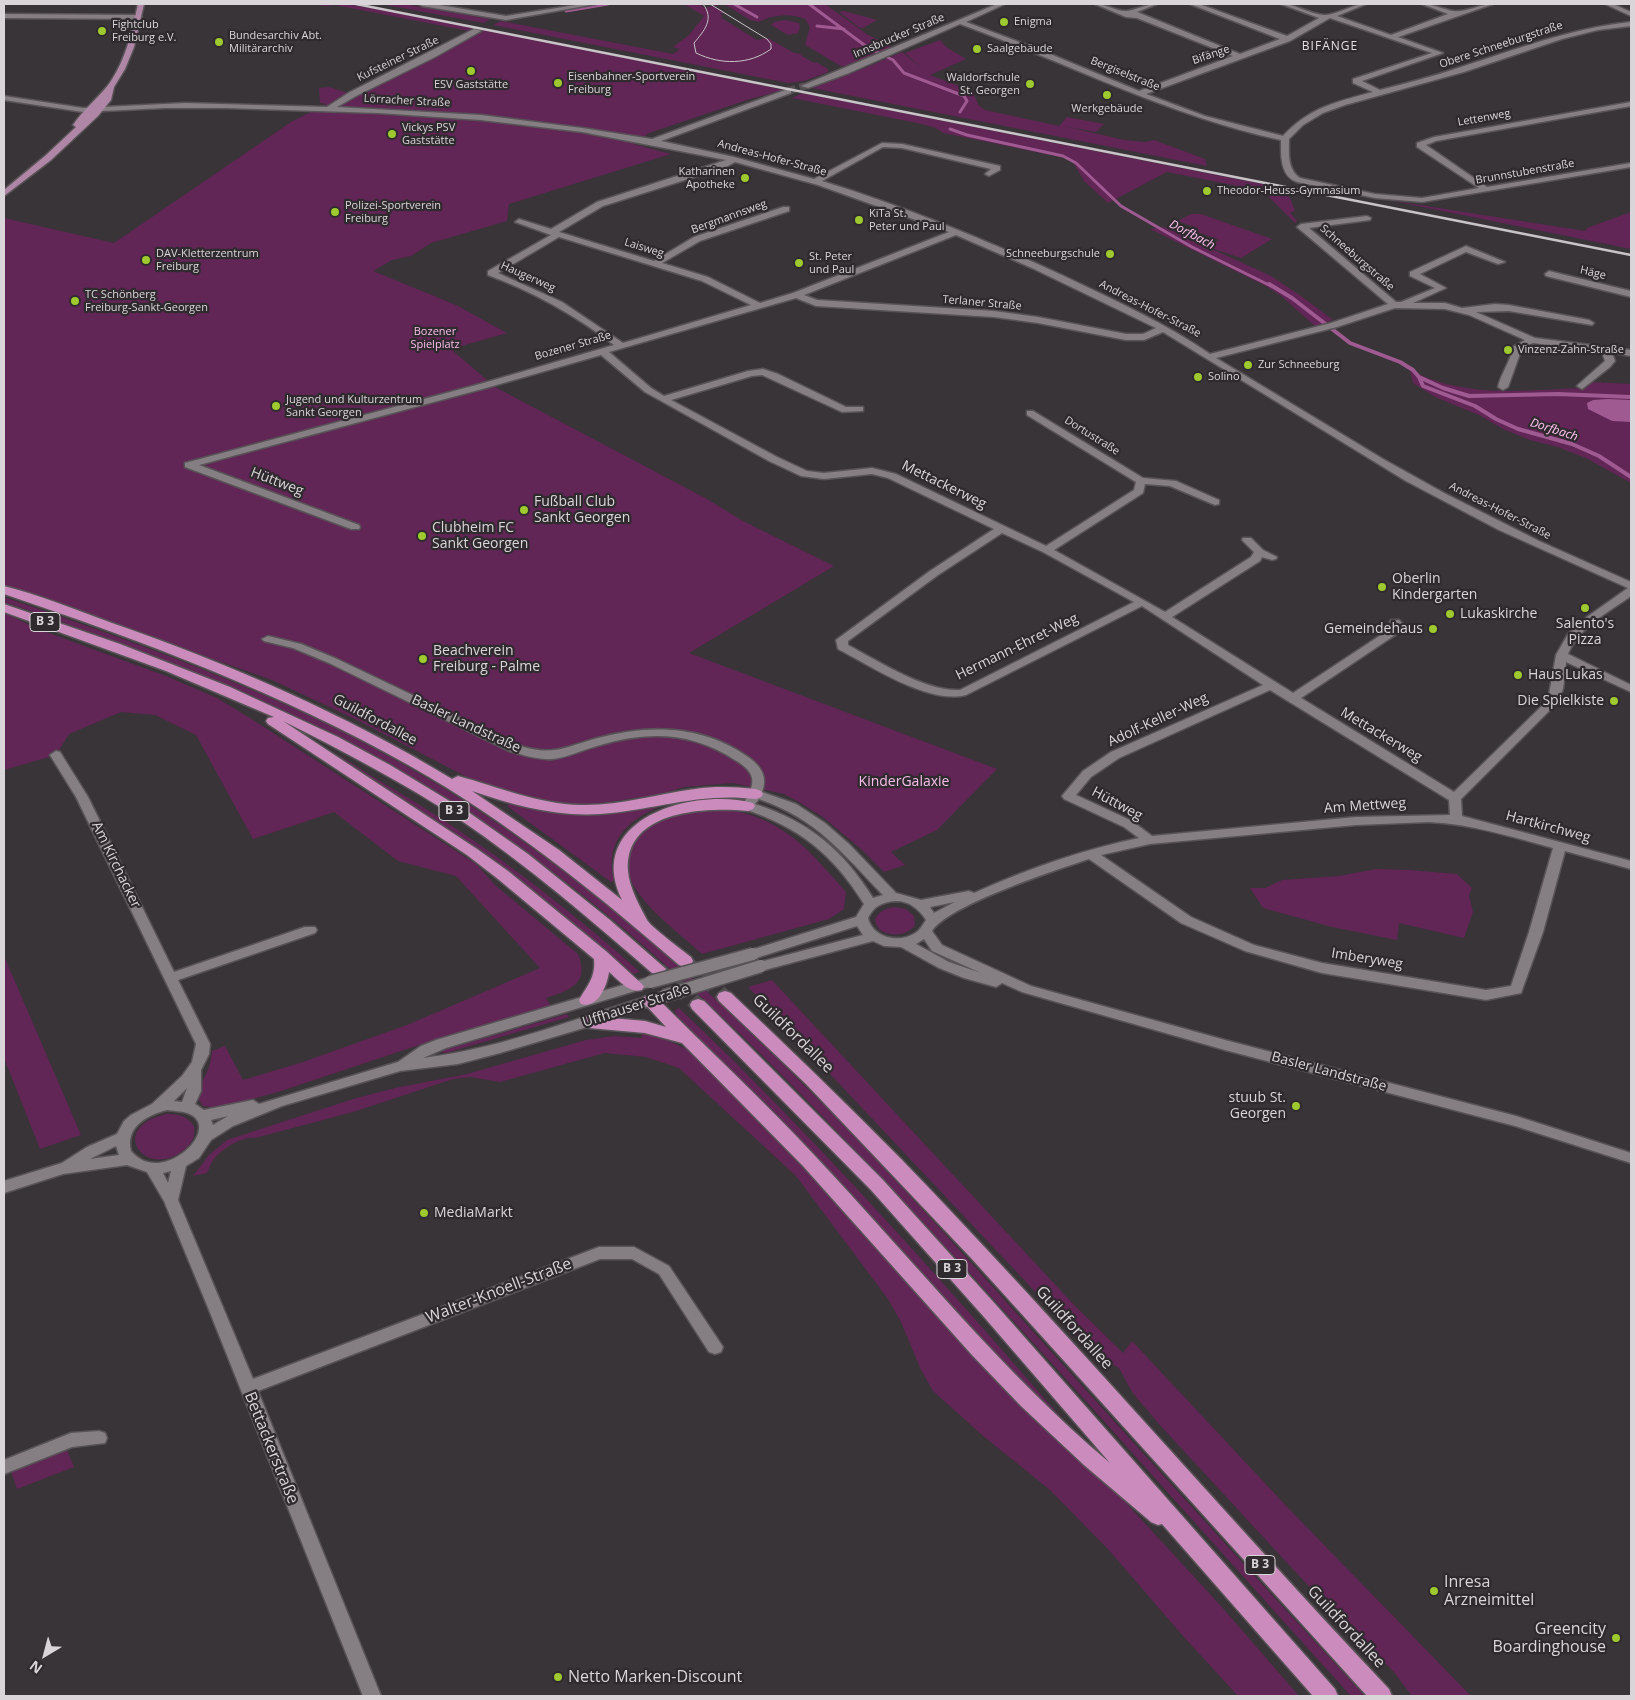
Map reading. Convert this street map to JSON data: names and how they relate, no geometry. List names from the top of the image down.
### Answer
{
  "streets": {
    "highway": ["B 3", "Guildfordallee"],
    "street": [
      "Innsbrucker Straße",
      "Obere Schneeburgstraße",
      "Bifänge",
      "Kufsteiner Straße",
      "Bergiselstraße",
      "Lörracher Straße",
      "Lettenweg",
      "Andreas-Hofer-Straße",
      "Brunnstubenstraße",
      "Bergmannsweg",
      "Laisweg",
      "Schneeburgstraße",
      "Häge",
      "Haugerweg",
      "Terlaner Straße",
      "Bozener Straße",
      "Dortustraße",
      "Hüttweg",
      "Mettackerweg",
      "Hermann-Ehret-Weg",
      "Adolf-Keller-Weg",
      "Basler Landstraße",
      "Am Mettweg",
      "Hartkirchweg",
      "Am Kirchacker",
      "Imberyweg",
      "Uffhauser Straße",
      "Walter-Knoell-Straße",
      "Bettackerstraße"
    ]
  },
  "crossings": [
    ["Innsbrucker Straße", "Bergiselstraße"],
    ["Obere Schneeburgstraße", "Bergiselstraße"],
    ["Obere Schneeburgstraße", "Brunnstubenstraße"],
    ["Bifänge", "Bergiselstraße"],
    ["Kufsteiner Straße", "Lörracher Straße"],
    ["Bergiselstraße", "Brunnstubenstraße"],
    ["Lörracher Straße", "Andreas-Hofer-Straße"],
    ["Lettenweg", "Brunnstubenstraße"],
    ["Andreas-Hofer-Straße", "Schneeburgstraße"],
    ["Andreas-Hofer-Straße", "Haugerweg"],
    ["Andreas-Hofer-Straße", "Terlaner Straße"],
    ["Andreas-Hofer-Straße", "Bozener Straße"],
    ["Bergmannsweg", "Laisweg"],
    ["Laisweg", "Haugerweg"],
    ["Laisweg", "Bozener Straße"],
    ["Haugerweg", "Bozener Straße"],
    ["Terlaner Straße", "Bozener Straße"],
    ["Bozener Straße", "Hüttweg"],
    ["Bozener Straße", "Mettackerweg"],
    ["Hüttweg", "Adolf-Keller-Weg"],
    ["Hüttweg", "Am Mettweg"],
    ["Mettackerweg", "Hermann-Ehret-Weg"],
    ["Mettackerweg", "Adolf-Keller-Weg"],
    ["Basler Landstraße", "Am Mettweg"],
    ["Basler Landstraße", "Uffhauser Straße"],
    ["Am Mettweg", "Hartkirchweg"],
    ["Am Mettweg", "Imberyweg"],
    ["Am Mettweg", "Uffhauser Straße"],
    ["Hartkirchweg", "Imberyweg"],
    ["Am Kirchacker", "Uffhauser Straße"],
    ["Am Kirchacker", "Bettackerstraße"],
    ["Uffhauser Straße", "Bettackerstraße"],
    ["Walter-Knoell-Straße", "Bettackerstraße"]
  ],
  "districts": ["BIFÄNGE"],
  "water": ["Dorfbach"],
  "parks": ["Bozener Spielplatz", "KinderGalaxie"],
  "places": [
    "Enigma",
    "Fightclub Freiburg e.V.",
    "Bundesarchiv Abt. Militärarchiv",
    "Saalgebäude",
    "ESV Gaststätte",
    "Eisenbahner-Sportverein Freiburg",
    "Waldorfschule St. Georgen",
    "Werkgebäude",
    "Vickys PSV Gaststätte",
    "Katharinen Apotheke",
    "Theodor-Heuss-Gymnasium",
    "Polizei-Sportverein Freiburg",
    "KiTa St. Peter und Paul",
    "Schneeburgschule",
    "DAV-Kletterzentrum Freiburg",
    "St. Peter und Paul",
    "TC Schönberg Freiburg-Sankt-Georgen",
    "Vinzenz-Zahn-Straße",
    "Zur Schneeburg",
    "Solino",
    "Jugend und Kulturzentrum Sankt Georgen",
    "Fußball Club Sankt Georgen",
    "Clubheim FC Sankt Georgen",
    "Oberlin Kindergarten",
    "Salento's Pizza",
    "Lukaskirche",
    "Gemeindehaus",
    "Beachverein Freiburg - Palme",
    "Haus Lukas",
    "Die Spielkiste",
    "stuub St. Georgen",
    "MediaMarkt",
    "Inresa Arzneimittel",
    "Greencity Boardinghouse",
    "Netto Marken-Discount"
  ],
  "north": "bottom left"
}
